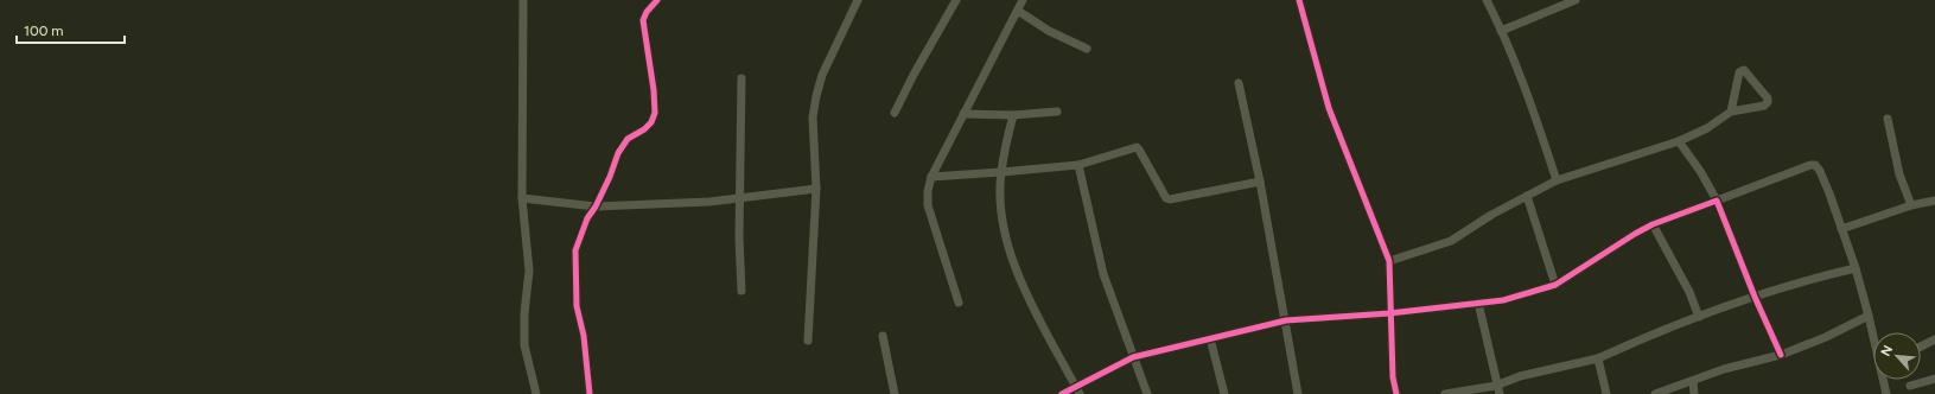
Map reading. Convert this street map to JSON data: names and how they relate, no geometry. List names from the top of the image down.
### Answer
{
  "scale_bar": "100 m",
  "north": "top left"
}
